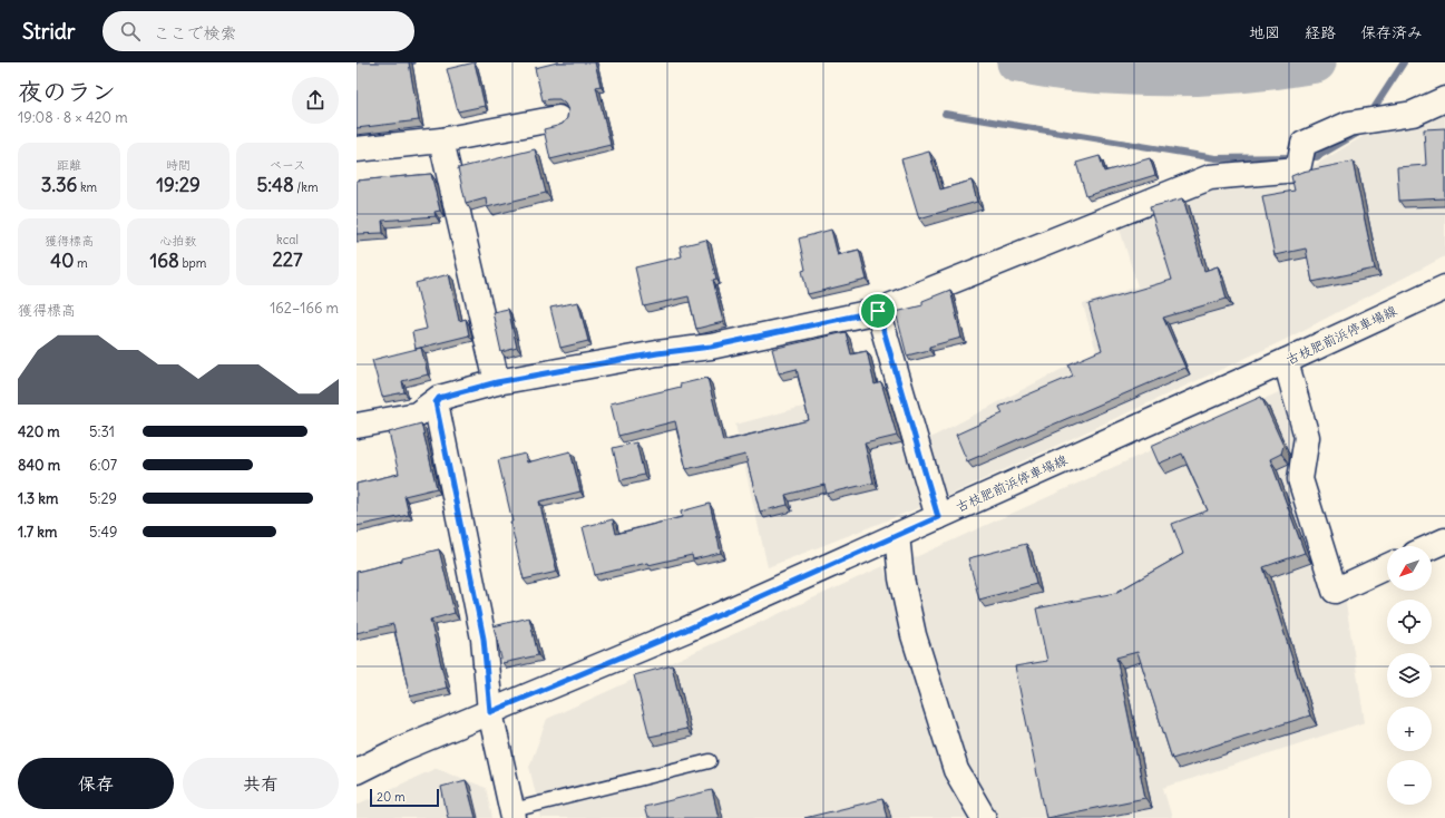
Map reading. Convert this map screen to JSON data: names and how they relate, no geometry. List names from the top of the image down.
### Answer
{
  "streets": {
    "street": ["古枝肥前浜停車場線"]
  },
  "scale_bar": "20 m",
  "north": "bottom left",
  "page": {
    "header": "Stridr",
    "search": "ここで検索",
    "nav": ["地図", "経路", "保存済み"],
    "heading": ["夜のラン", "19:08 · 8 × 420 m"],
    "stats": [
      ["距離", "3.36 km"],
      ["時間", "19:29"],
      ["ペース", "5:48 /km"],
      ["獲得標高", "40 m"],
      ["心拍数", "168 bpm"],
      ["kcal", "227"]
    ],
    "chart": ["獲得標高", "162–166 m"],
    "list": [
      {
        "name": "420 m",
        "note": "5:31"
      },
      {
        "name": "840 m",
        "note": "6:07"
      },
      {
        "name": "1.3 km",
        "note": "5:29"
      },
      {
        "name": "1.7 km",
        "note": "5:49"
      }
    ],
    "map_buttons": ["+", "−"],
    "buttons": ["保存", "共有"],
    "scale": "20 m"
  }
}
